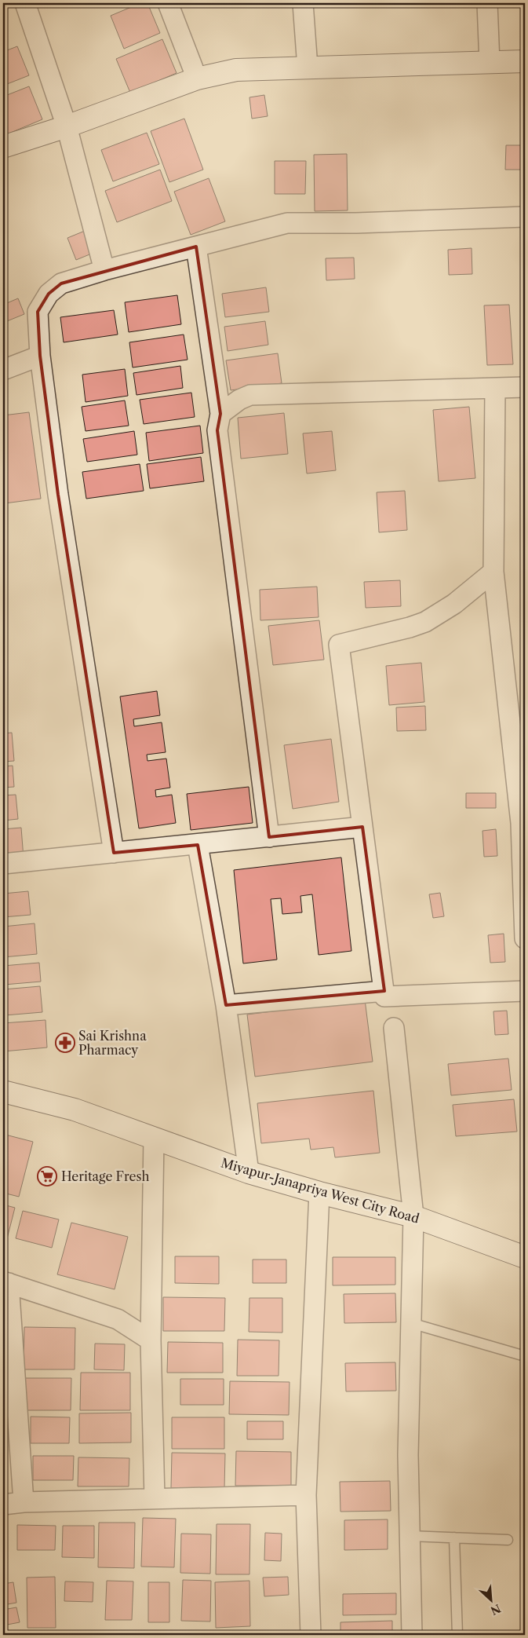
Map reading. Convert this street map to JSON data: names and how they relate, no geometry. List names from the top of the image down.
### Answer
{
  "streets": {
    "street": ["Miyapur-Janapriya West City Road"]
  },
  "places": {
    "pharmacy": ["Sai Krishna Pharmacy"],
    "supermarket": ["Heritage Fresh"]
  },
  "north": "bottom right"
}
